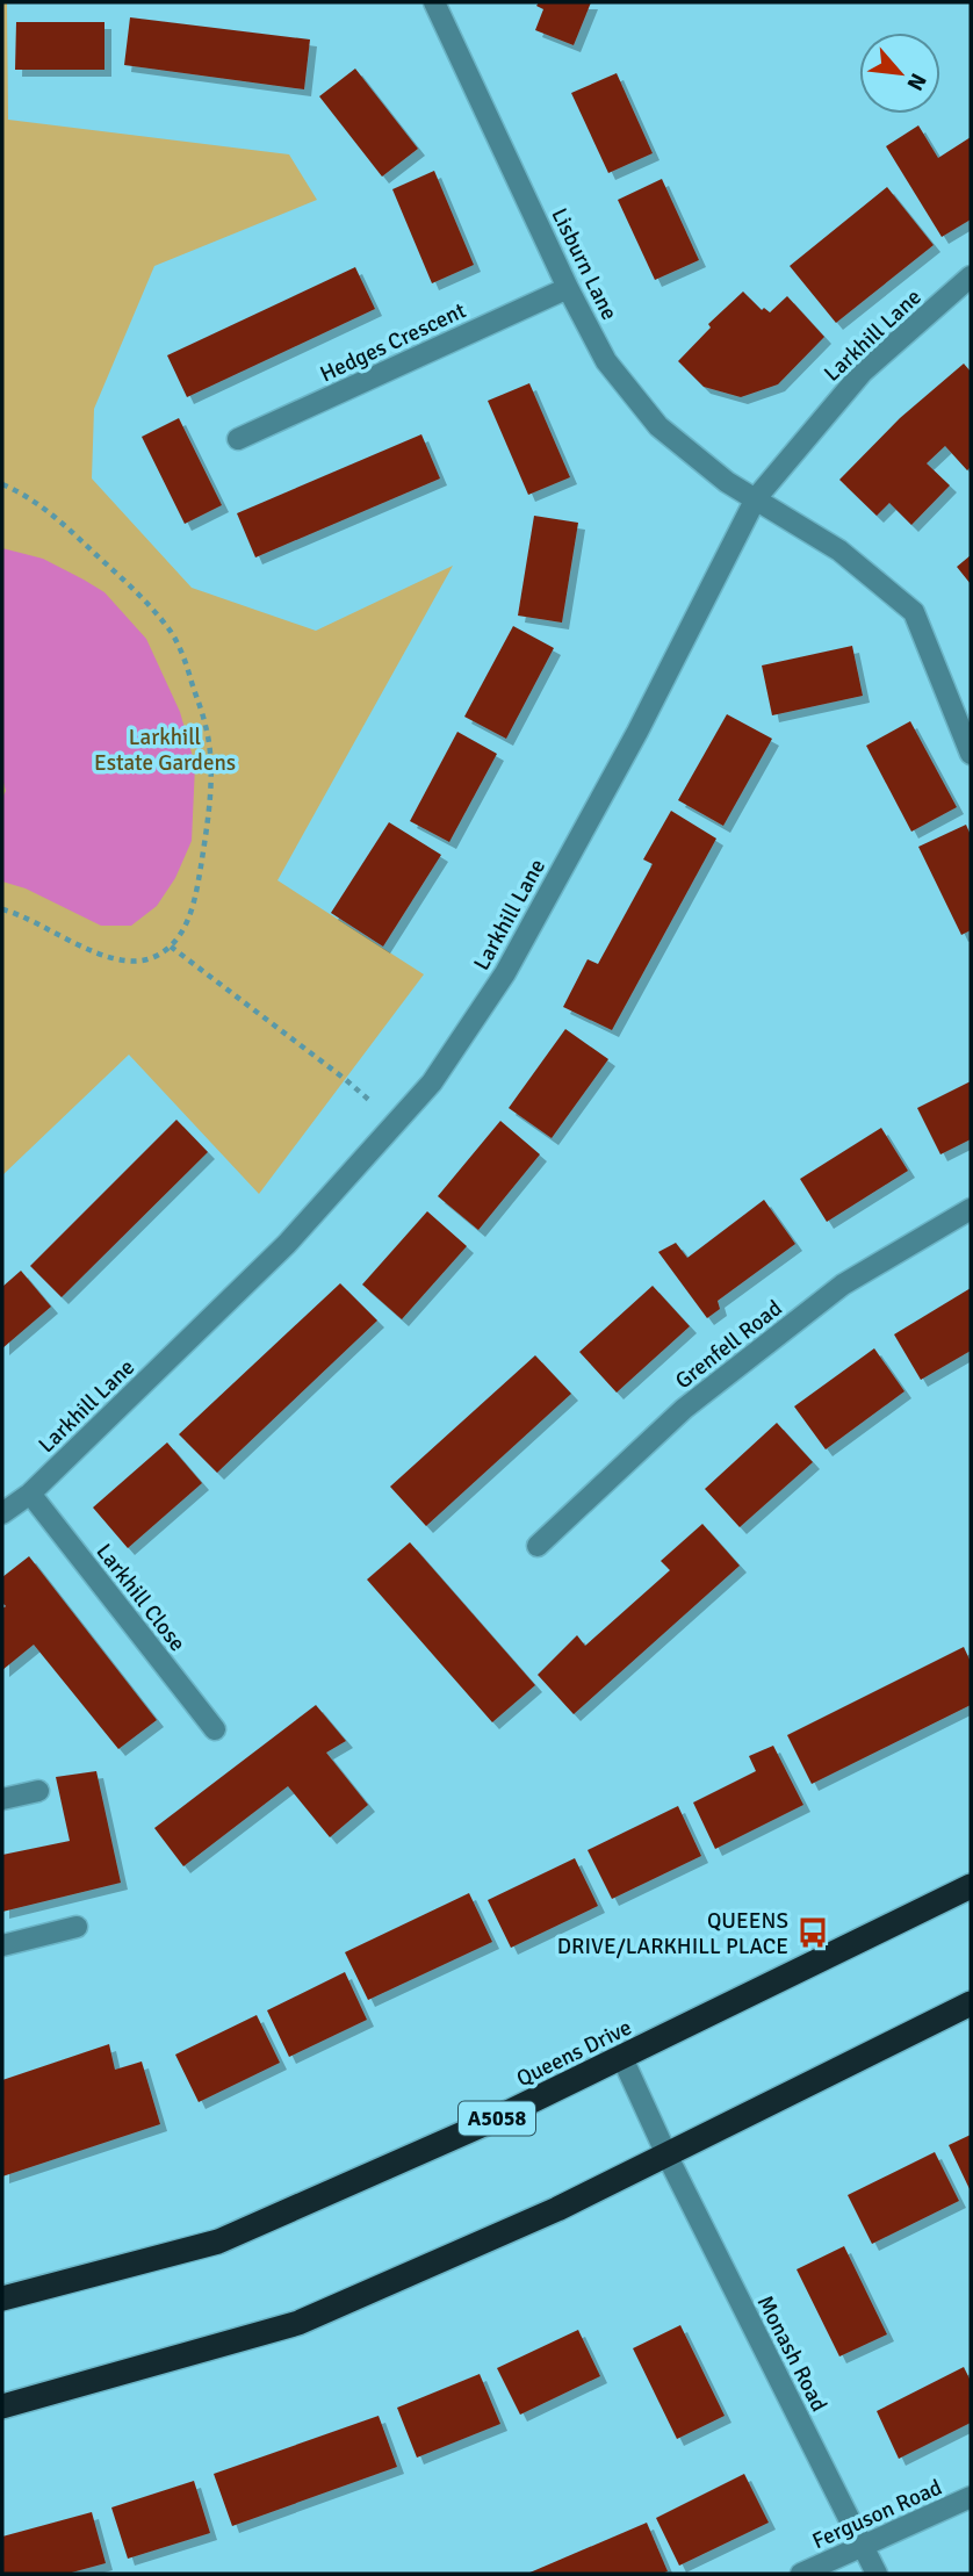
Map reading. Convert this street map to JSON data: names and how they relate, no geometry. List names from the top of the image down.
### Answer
{
  "streets": {
    "highway": ["Queens Drive", "A5058"],
    "street": [
      "Lisburn Lane",
      "Larkhill Lane",
      "Hedges Crescent",
      "Grenfell Road",
      "Larkhill Close",
      "Monash Road",
      "Ferguson Road"
    ]
  },
  "crossings": [
    ["Lisburn Lane", "Larkhill Lane"],
    ["Lisburn Lane", "Hedges Crescent"],
    ["Larkhill Lane", "Larkhill Close"],
    ["Queens Drive", "Monash Road"],
    ["Monash Road", "Ferguson Road"]
  ],
  "parks": ["Larkhill Estate Gardens"],
  "places": {
    "bus stop": ["QUEENS DRIVE/LARKHILL PLACE"]
  },
  "north": "bottom right"
}
